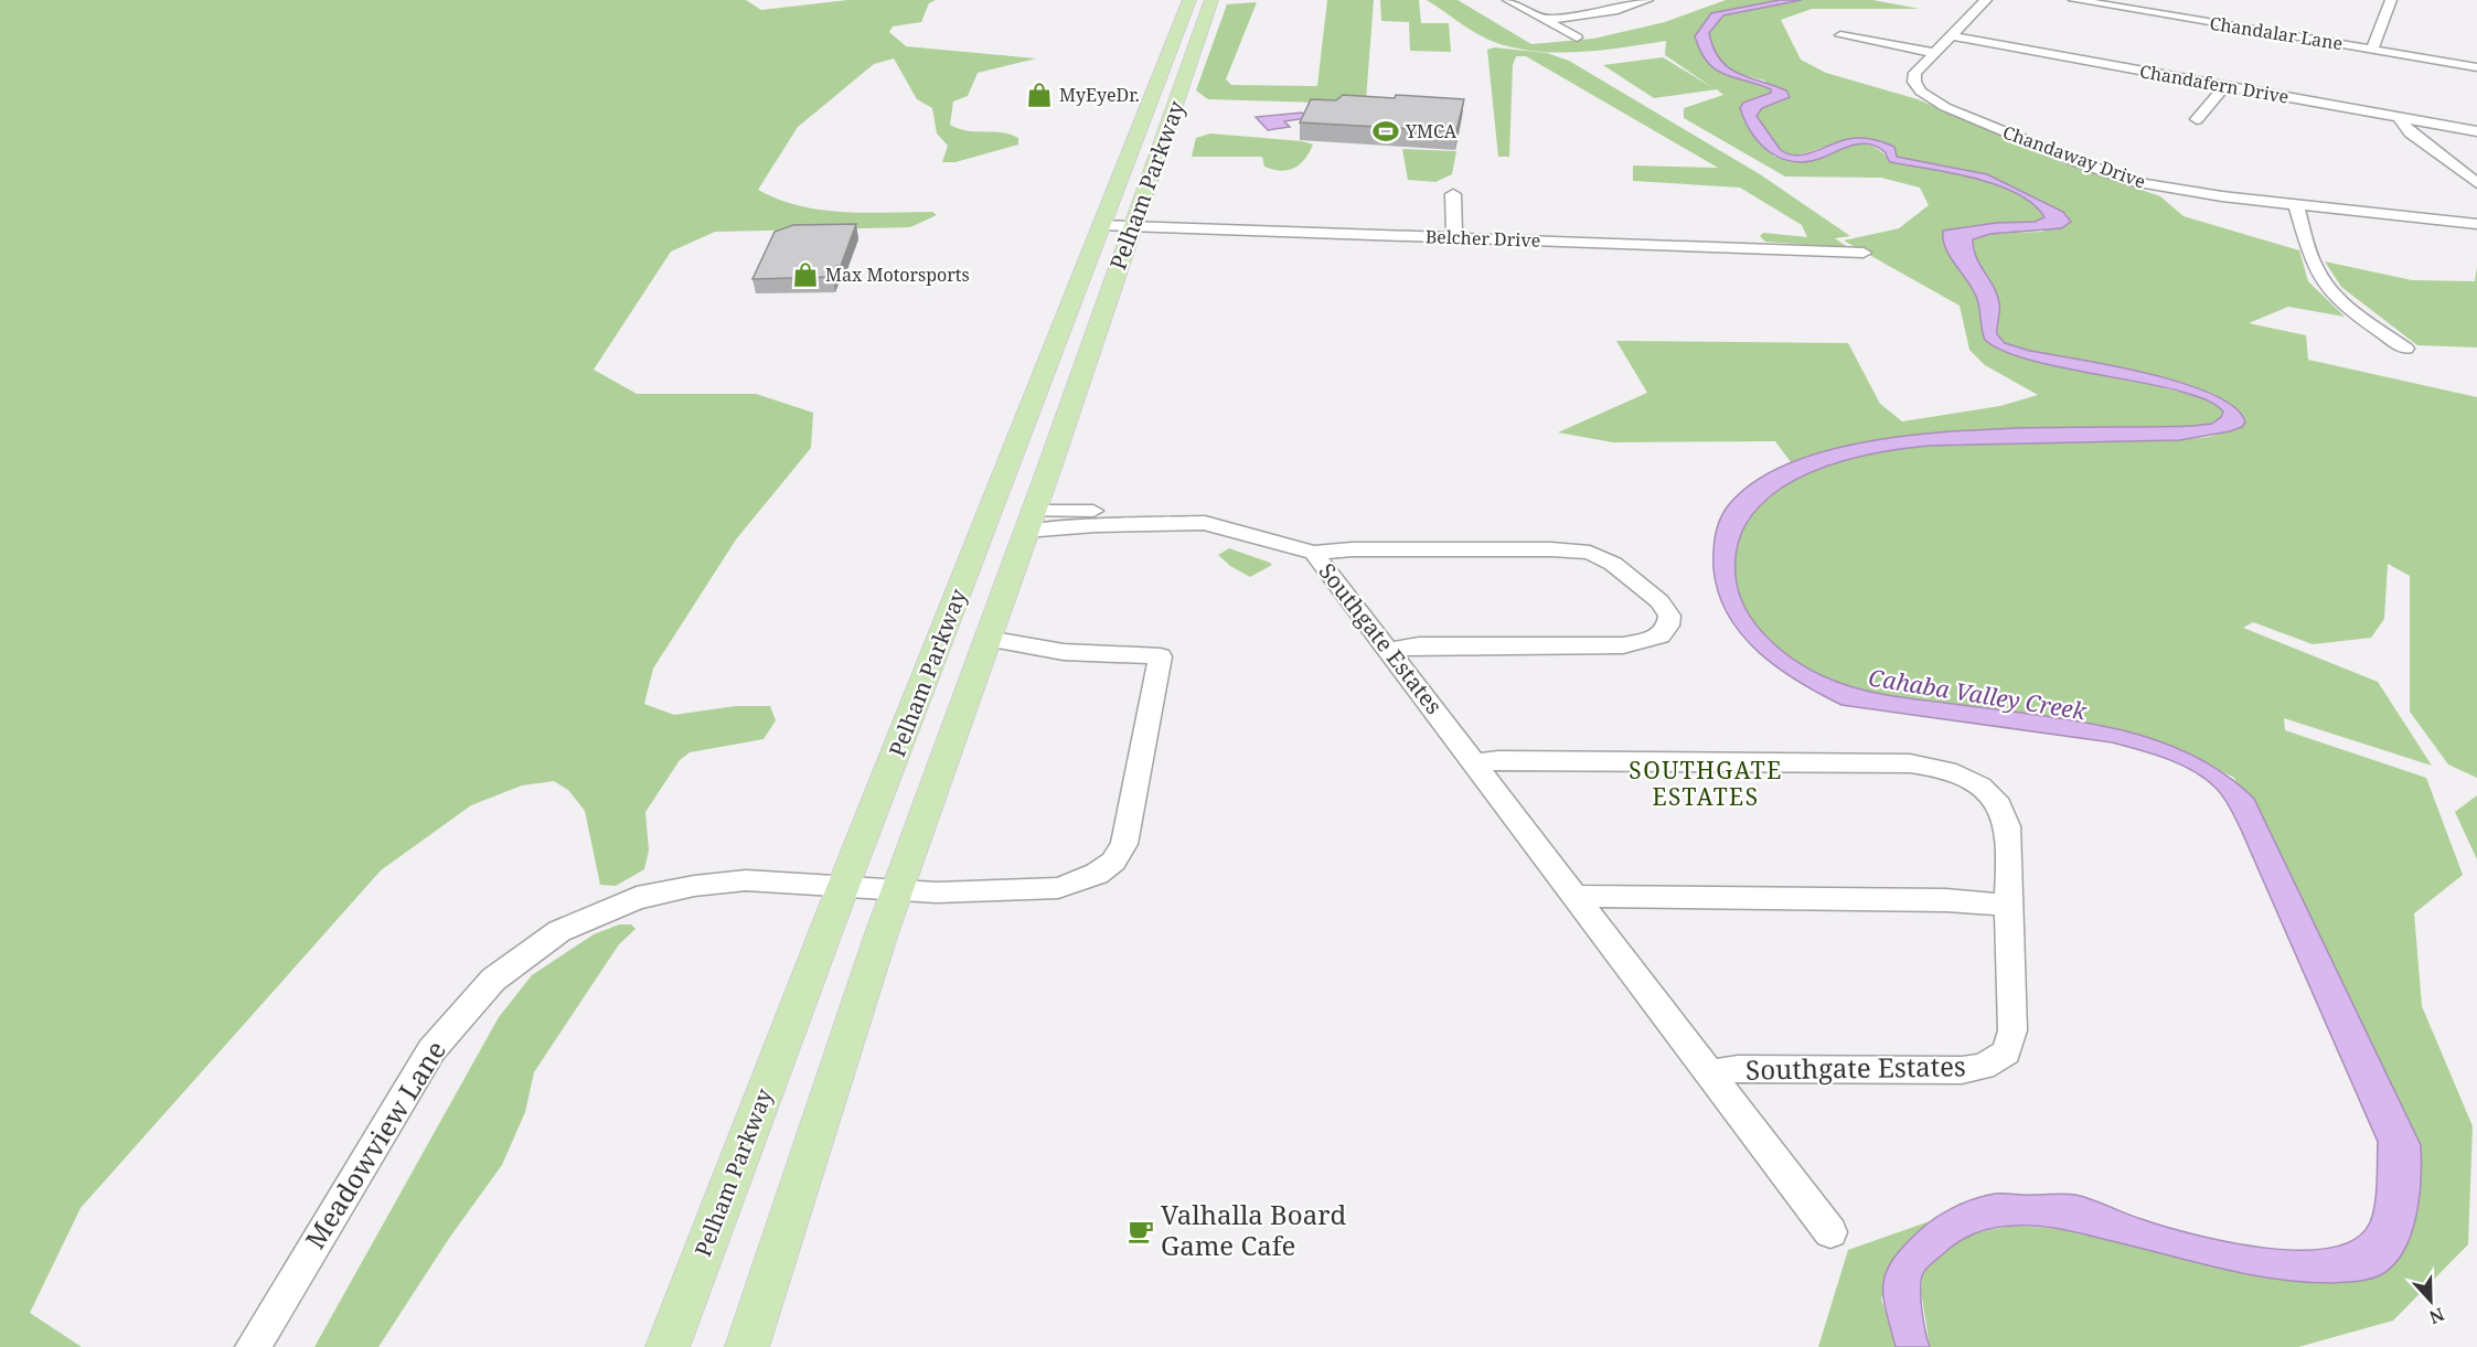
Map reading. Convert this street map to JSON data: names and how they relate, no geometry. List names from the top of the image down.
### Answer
{
  "streets": {
    "main road": ["Pelham Parkway"],
    "street": [
      "Chandalar Lane",
      "Chandafern Drive",
      "Chandaway Drive",
      "Belcher Drive",
      "Southgate Estates",
      "Meadowview Lane"
    ]
  },
  "crossings": [
    ["Chandafern Drive", "Chandaway Drive"],
    ["Pelham Parkway", "Belcher Drive"],
    ["Pelham Parkway", "Southgate Estates"],
    ["Pelham Parkway", "Meadowview Lane"]
  ],
  "districts": ["SOUTHGATE ESTATES"],
  "water": ["Cahaba Valley Creek"],
  "places": {
    "shop": ["MyEyeDr.", "Max Motorsports"],
    "sports": ["YMCA"],
    "cafe": ["Valhalla Board Game Cafe"]
  },
  "north": "bottom"
}
